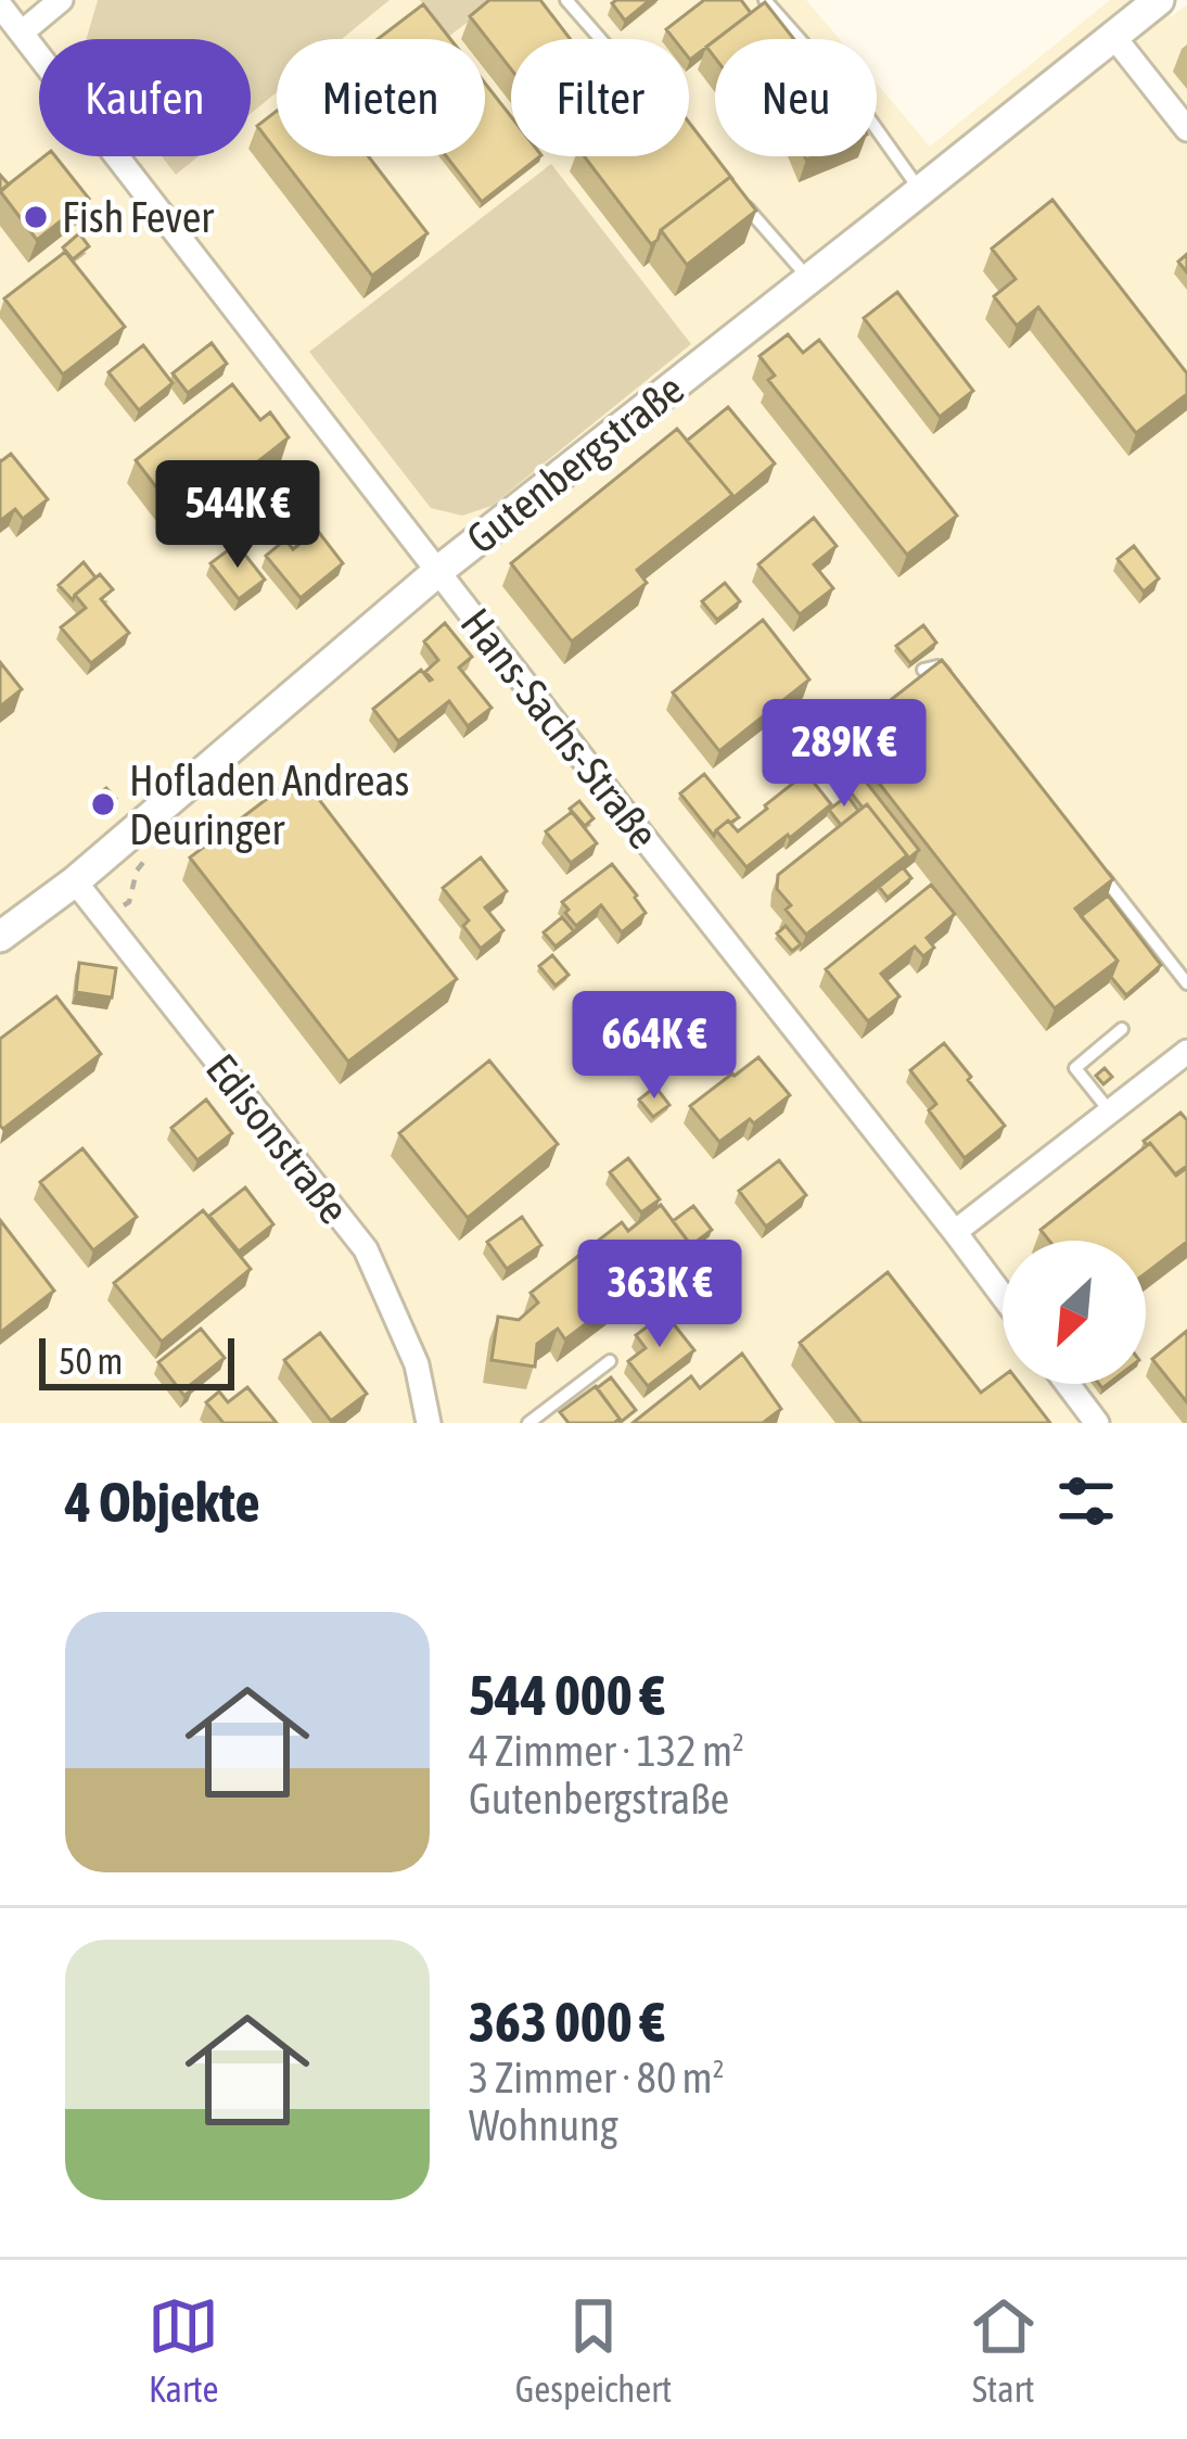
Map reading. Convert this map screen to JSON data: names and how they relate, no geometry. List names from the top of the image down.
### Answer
{
  "streets": {
    "street": ["Gutenbergstraße", "Hans-Sachs-Straße", "Edisonstraße"]
  },
  "crossings": [
    ["Gutenbergstraße", "Hans-Sachs-Straße"],
    ["Gutenbergstraße", "Edisonstraße"]
  ],
  "places": ["Fish Fever", "Hofladen Andreas Deuringer"],
  "scale_bar": "50 m",
  "north": "bottom left",
  "page": {
    "chip": [
      "Kaufen",
      "Mieten",
      "Filter",
      "Neu"
    ],
    "price": [
      "544K €",
      "289K €",
      "664K €",
      "363K €"
    ],
    "scale": "50 m",
    "heading": "4 Objekte",
    "list": [
      {
        "name": "544 000 €",
        "note": "4 Zimmer · 132 m² · Gutenbergstraße"
      },
      {
        "name": "363 000 €",
        "note": "3 Zimmer · 80 m² · Wohnung"
      }
    ],
    "tabs": ["Karte", "Gespeichert", "Start"]
  }
}
